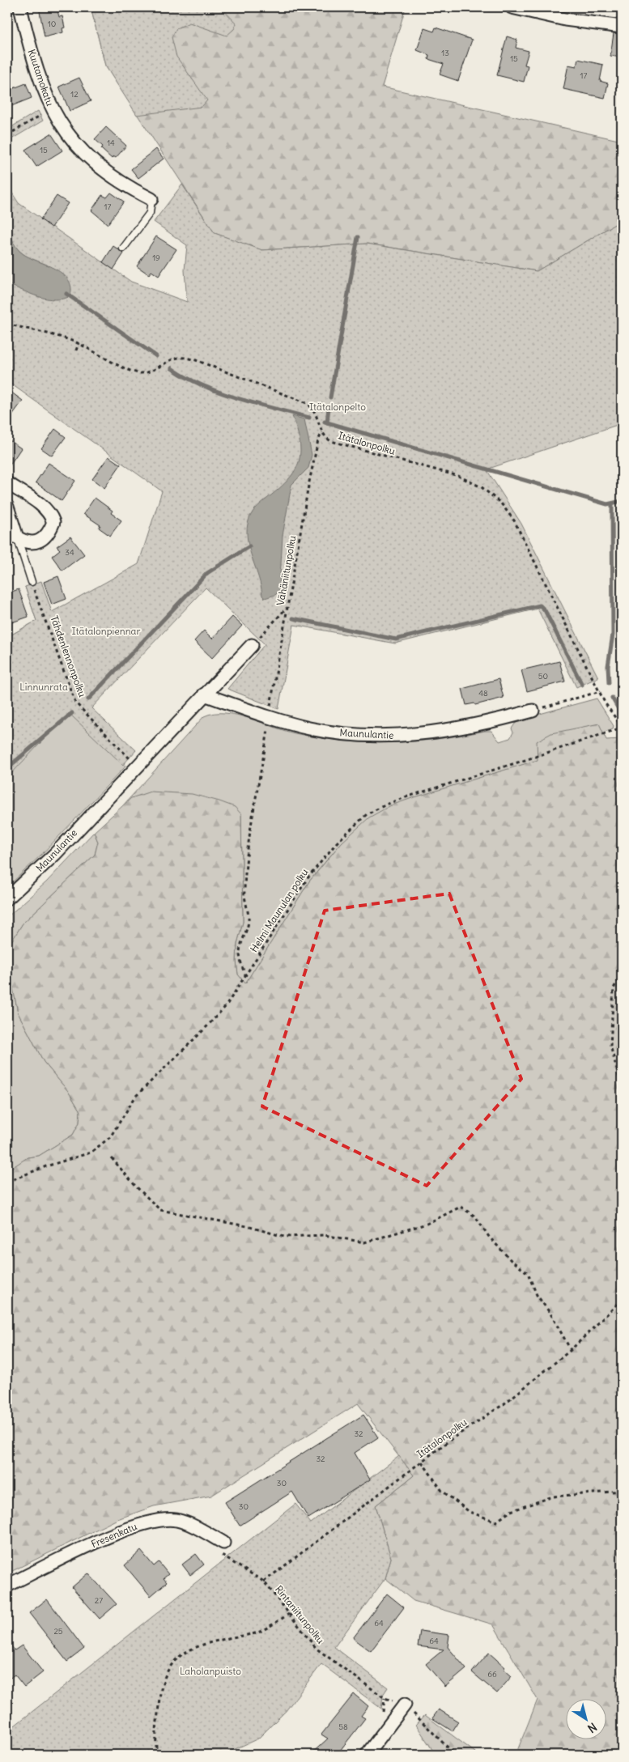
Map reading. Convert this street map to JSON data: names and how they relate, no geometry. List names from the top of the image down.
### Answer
{
  "streets": {
    "street": ["Kuutamokatu", "Maunulantie", "Fresenkatu"],
    "path": [
      "Itätalonpolku",
      "Vähäniitunpolku",
      "Tähdenlennonpolku",
      "Helmi Maunulan polku",
      "Rintaniitunpolku"
    ]
  },
  "crossings": [
    ["Itätalonpolku", "Vähäniitunpolku"],
    ["Itätalonpolku", "Helmi Maunulan polku"],
    ["Itätalonpolku", "Rintaniitunpolku"]
  ],
  "parks": [
    "Itätalonpelto",
    "Itätalonpiennar",
    "Linnunrata",
    "Laholanpuisto"
  ],
  "house_numbers": [
    "10",
    "13",
    "15",
    "17",
    "12",
    "14",
    "15",
    "17",
    "19",
    "34",
    "50",
    "48",
    "32",
    "32",
    "30",
    "30",
    "27",
    "64",
    "25",
    "64",
    "66",
    "58"
  ],
  "north": "bottom right"
}
